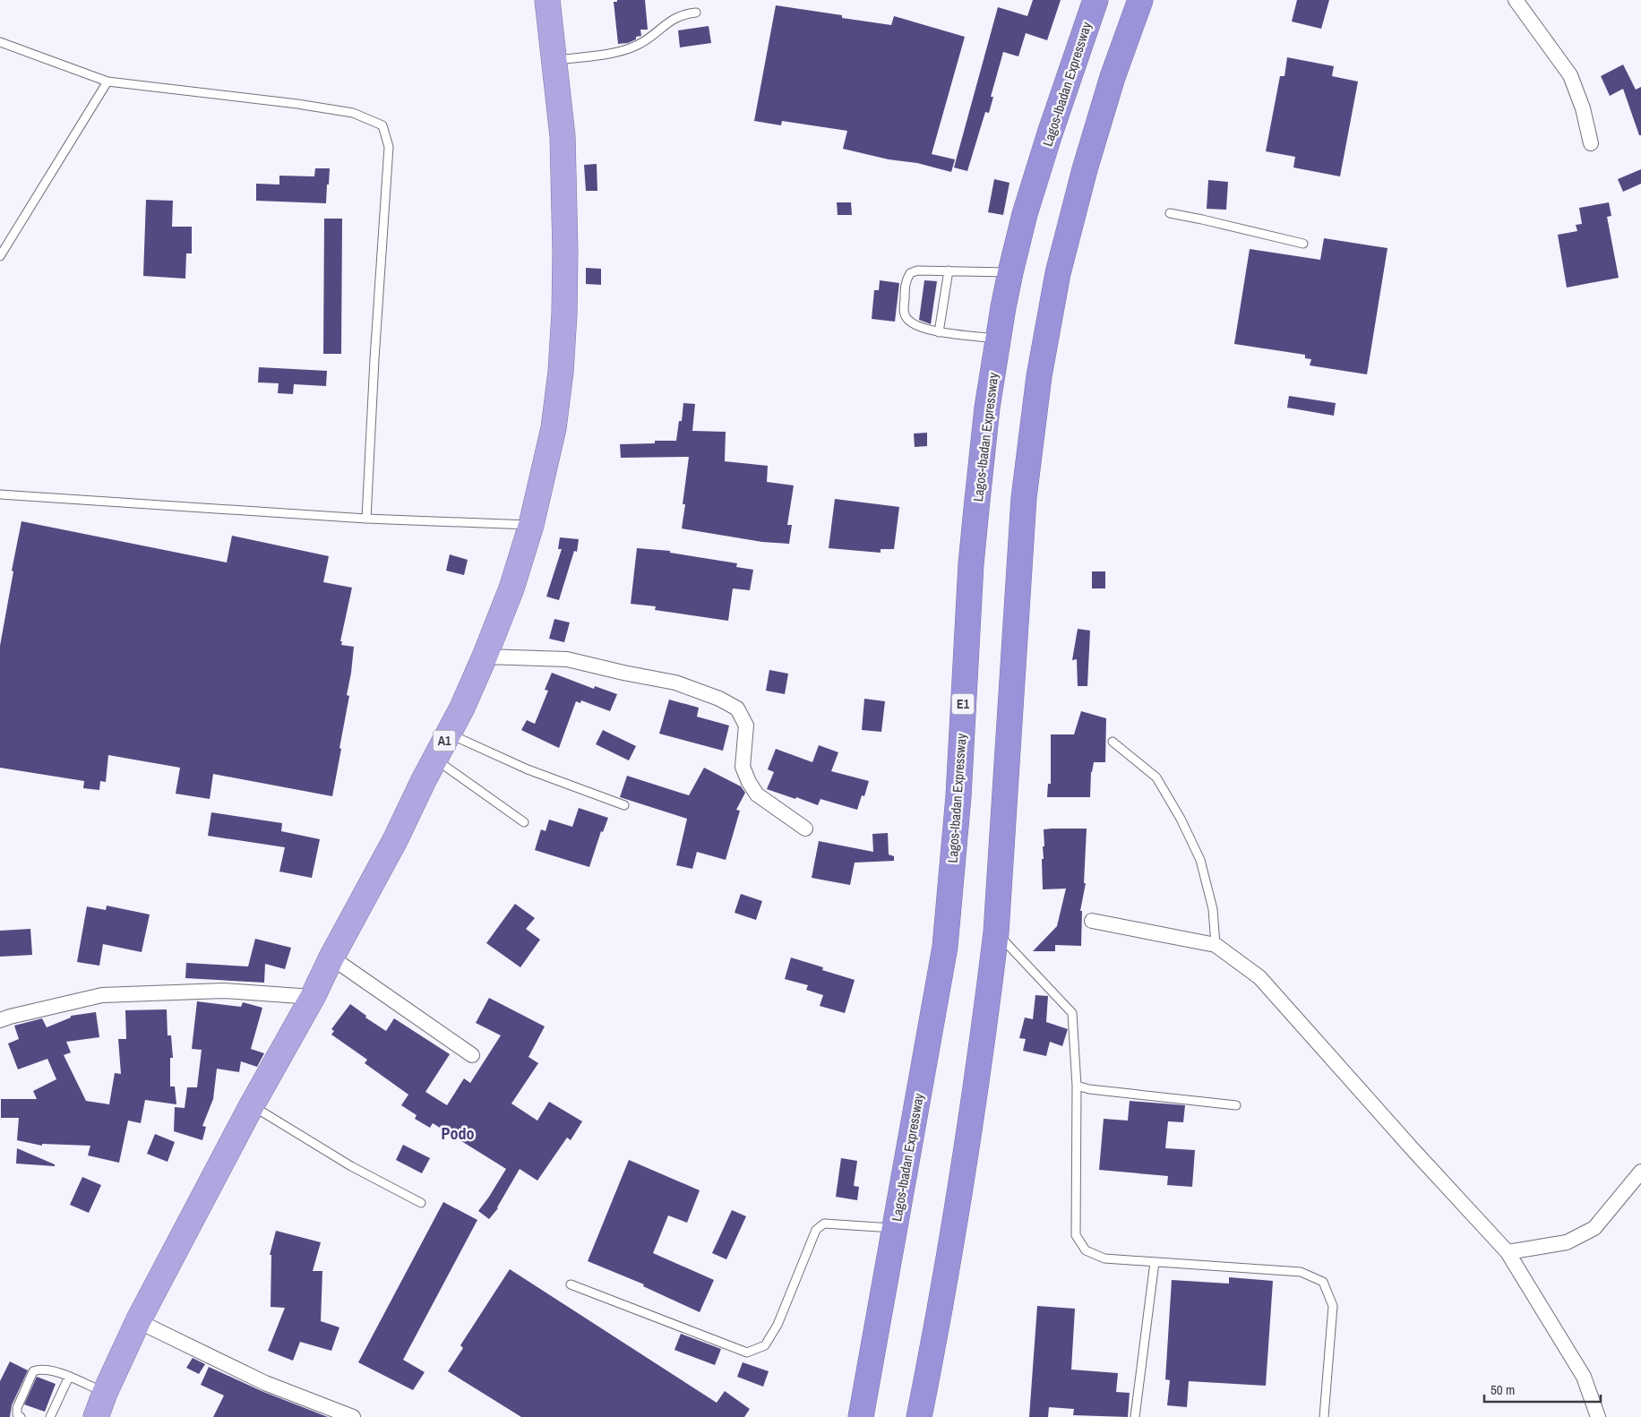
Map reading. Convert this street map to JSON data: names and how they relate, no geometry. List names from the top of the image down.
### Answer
{
  "streets": {
    "highway": ["Lagos-Ibadan Expressway", "E1", "A1"]
  },
  "districts": ["Podo"],
  "scale_bar": "50 m"
}
